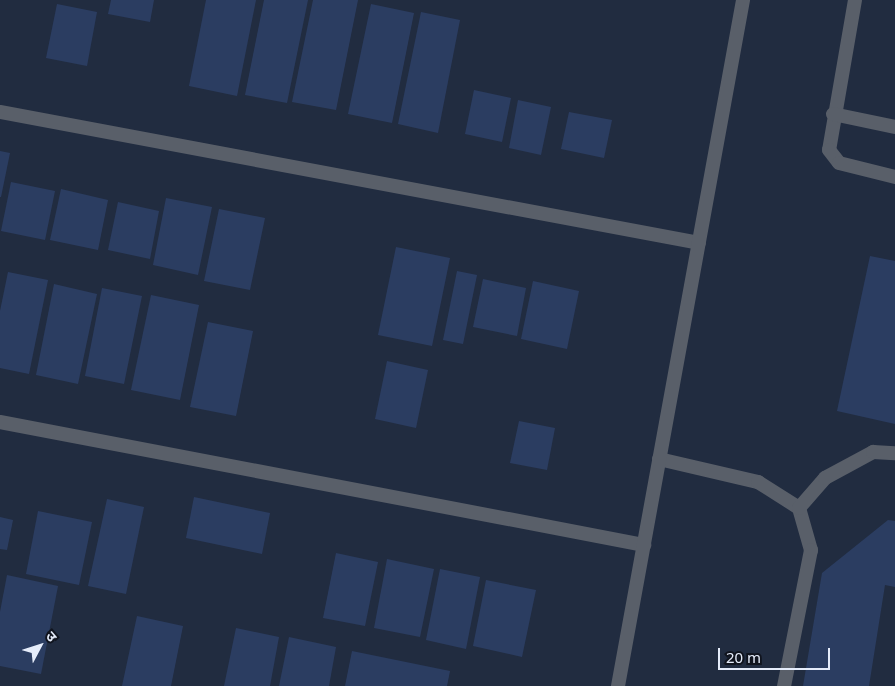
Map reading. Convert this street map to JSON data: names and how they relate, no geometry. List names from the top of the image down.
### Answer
{
  "scale_bar": "20 m",
  "north": "top right"
}
